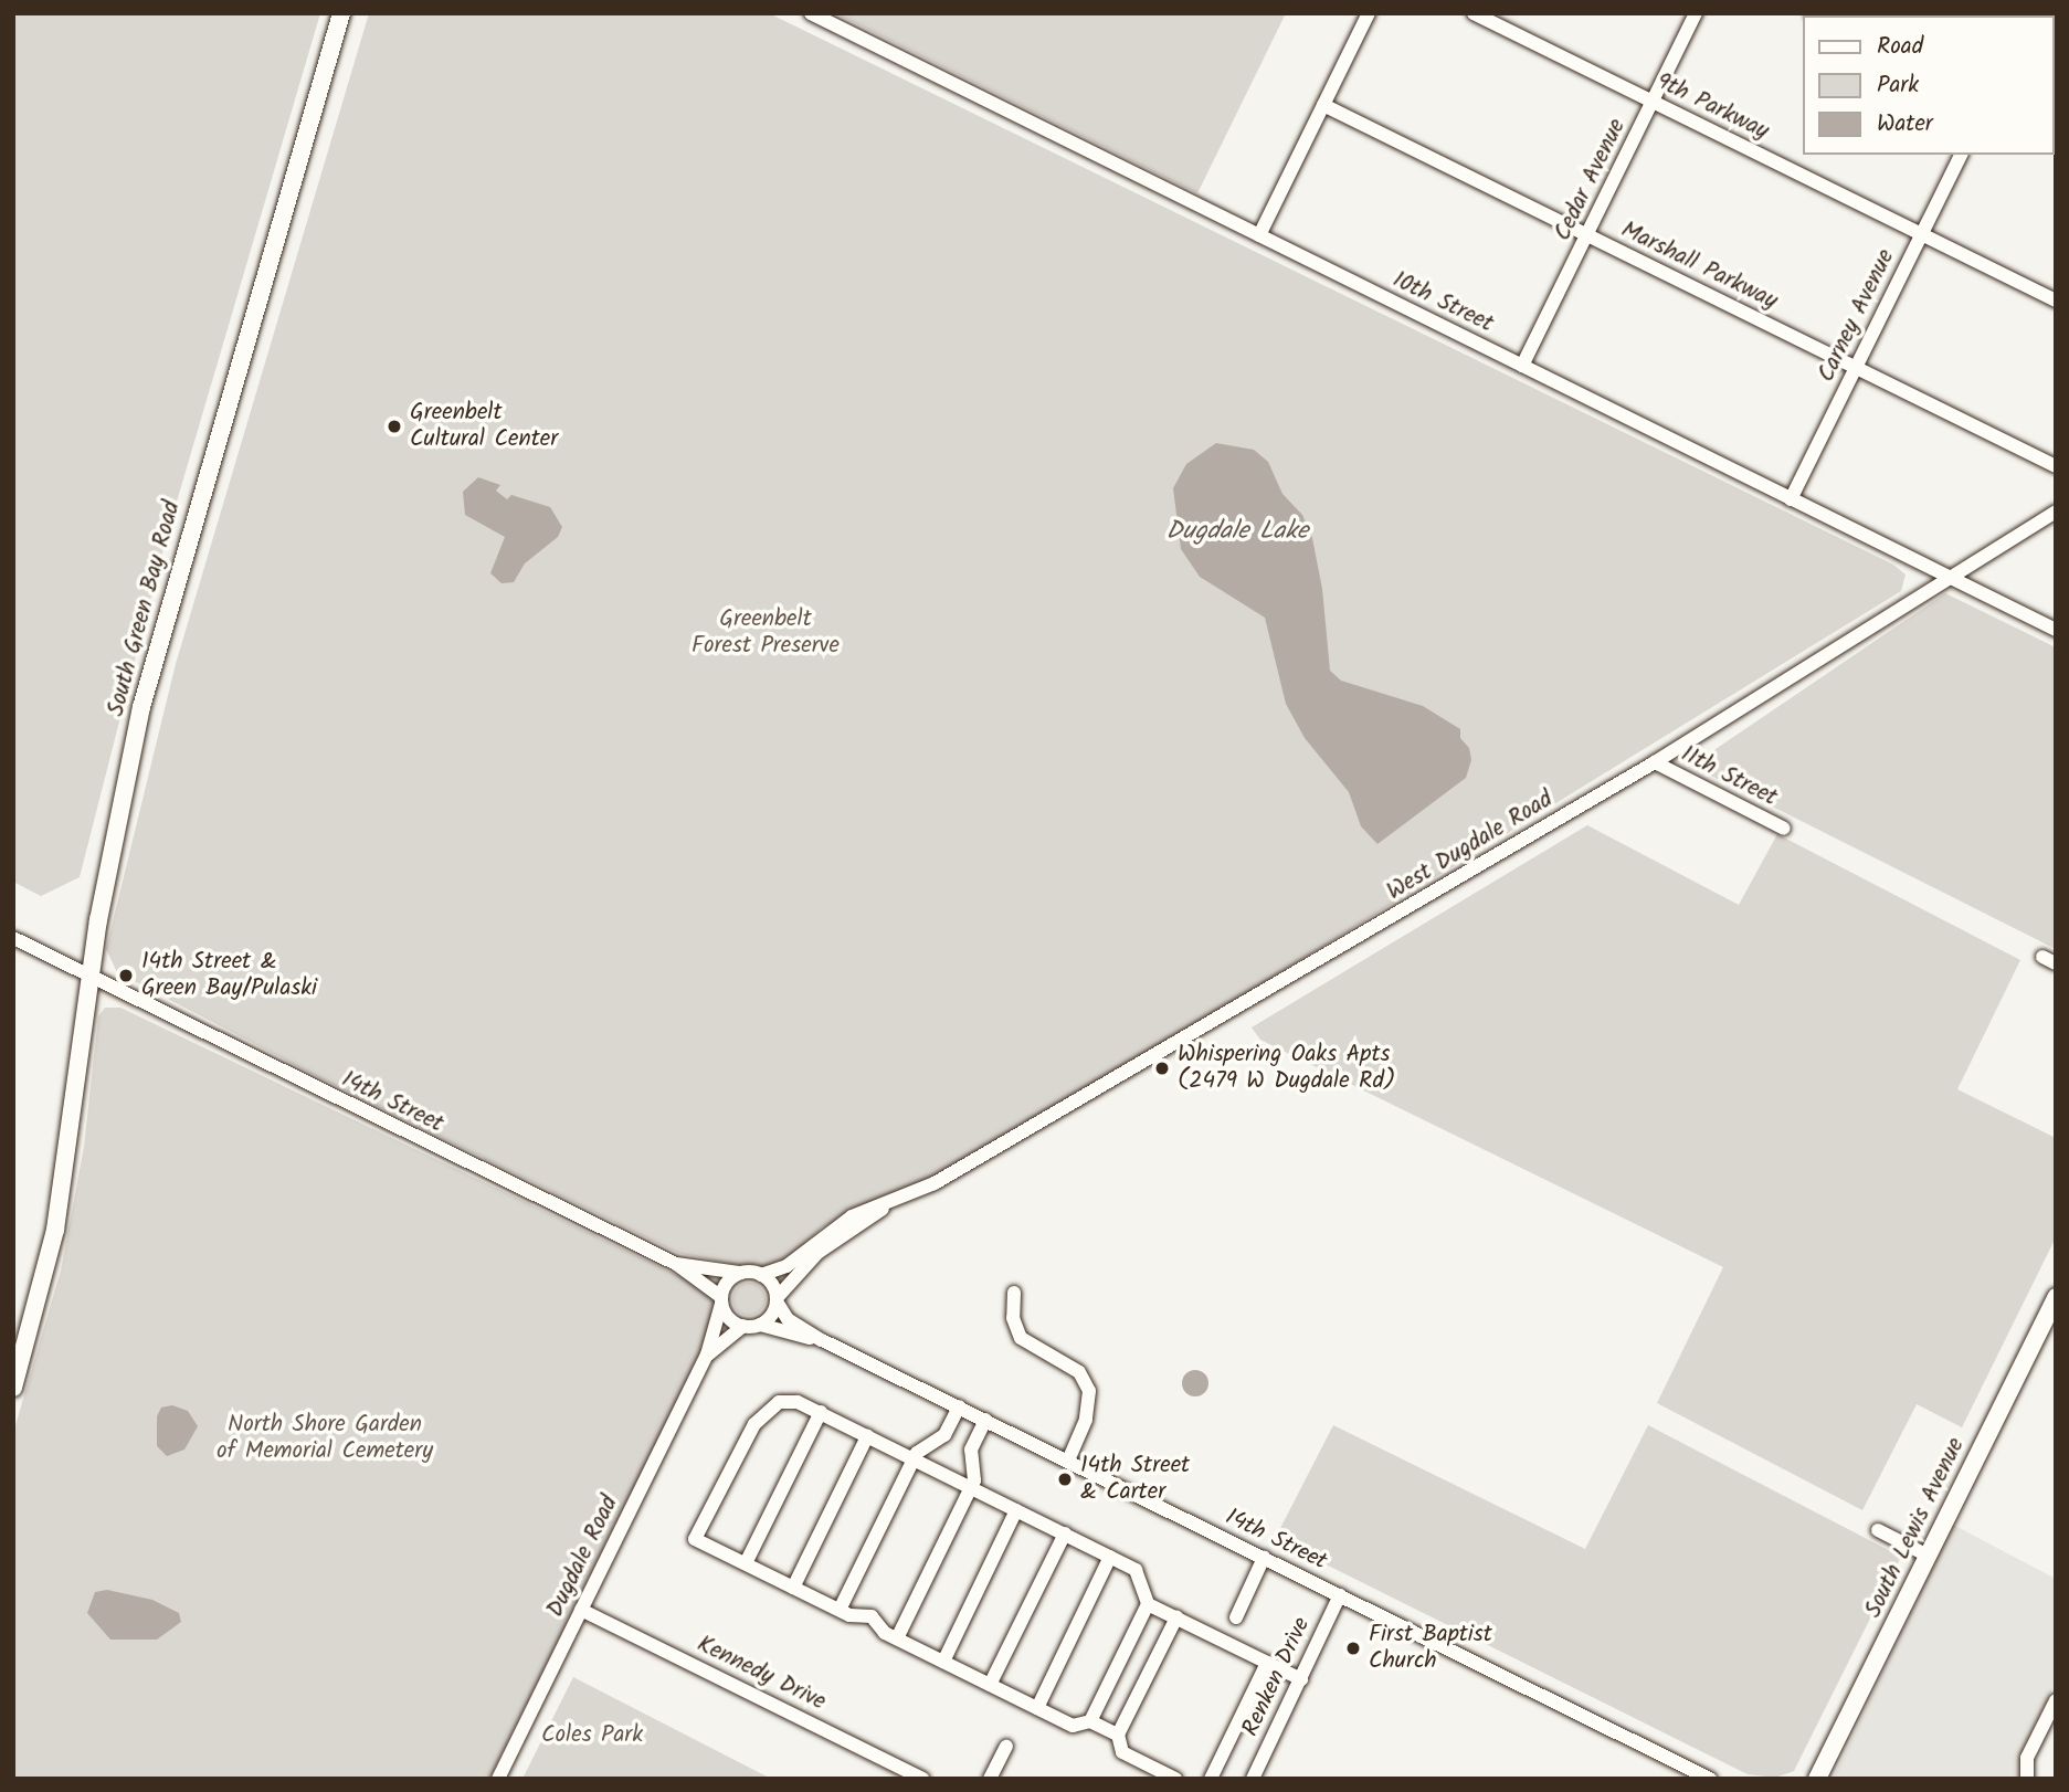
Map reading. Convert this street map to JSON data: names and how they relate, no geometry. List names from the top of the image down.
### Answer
{
  "streets": {
    "main road": ["South Green Bay Road", "South Lewis Avenue"],
    "street": [
      "9th Parkway",
      "Cedar Avenue",
      "Marshall Parkway",
      "10th Street",
      "Carney Avenue",
      "11th Street",
      "West Dugdale Road",
      "14th Street",
      "Dugdale Road",
      "Kennedy Drive",
      "Renken Drive"
    ]
  },
  "crossings": [
    ["9th Parkway", "Cedar Avenue"],
    ["9th Parkway", "Carney Avenue"],
    ["Cedar Avenue", "Marshall Parkway"],
    ["Cedar Avenue", "10th Street"],
    ["Marshall Parkway", "Carney Avenue"],
    ["10th Street", "Carney Avenue"],
    ["10th Street", "West Dugdale Road"],
    ["South Green Bay Road", "14th Street"],
    ["11th Street", "West Dugdale Road"],
    ["14th Street", "Dugdale Road"],
    ["14th Street", "Renken Drive"],
    ["Dugdale Road", "Kennedy Drive"]
  ],
  "water": ["Dugdale Lake"],
  "parks": ["Greenbelt Forest Preserve", "North Shore Garden of Memorial Cemetery", "Coles Park"],
  "places": [
    "Greenbelt Cultural Center",
    "14th Street & Green Bay/Pulaski",
    "Whispering Oaks Apts (2479 W Dugdale Rd)",
    "14th Street & Carter",
    "First Baptist Church"
  ],
  "legend": ["Road", "Park", "Water"]
}
